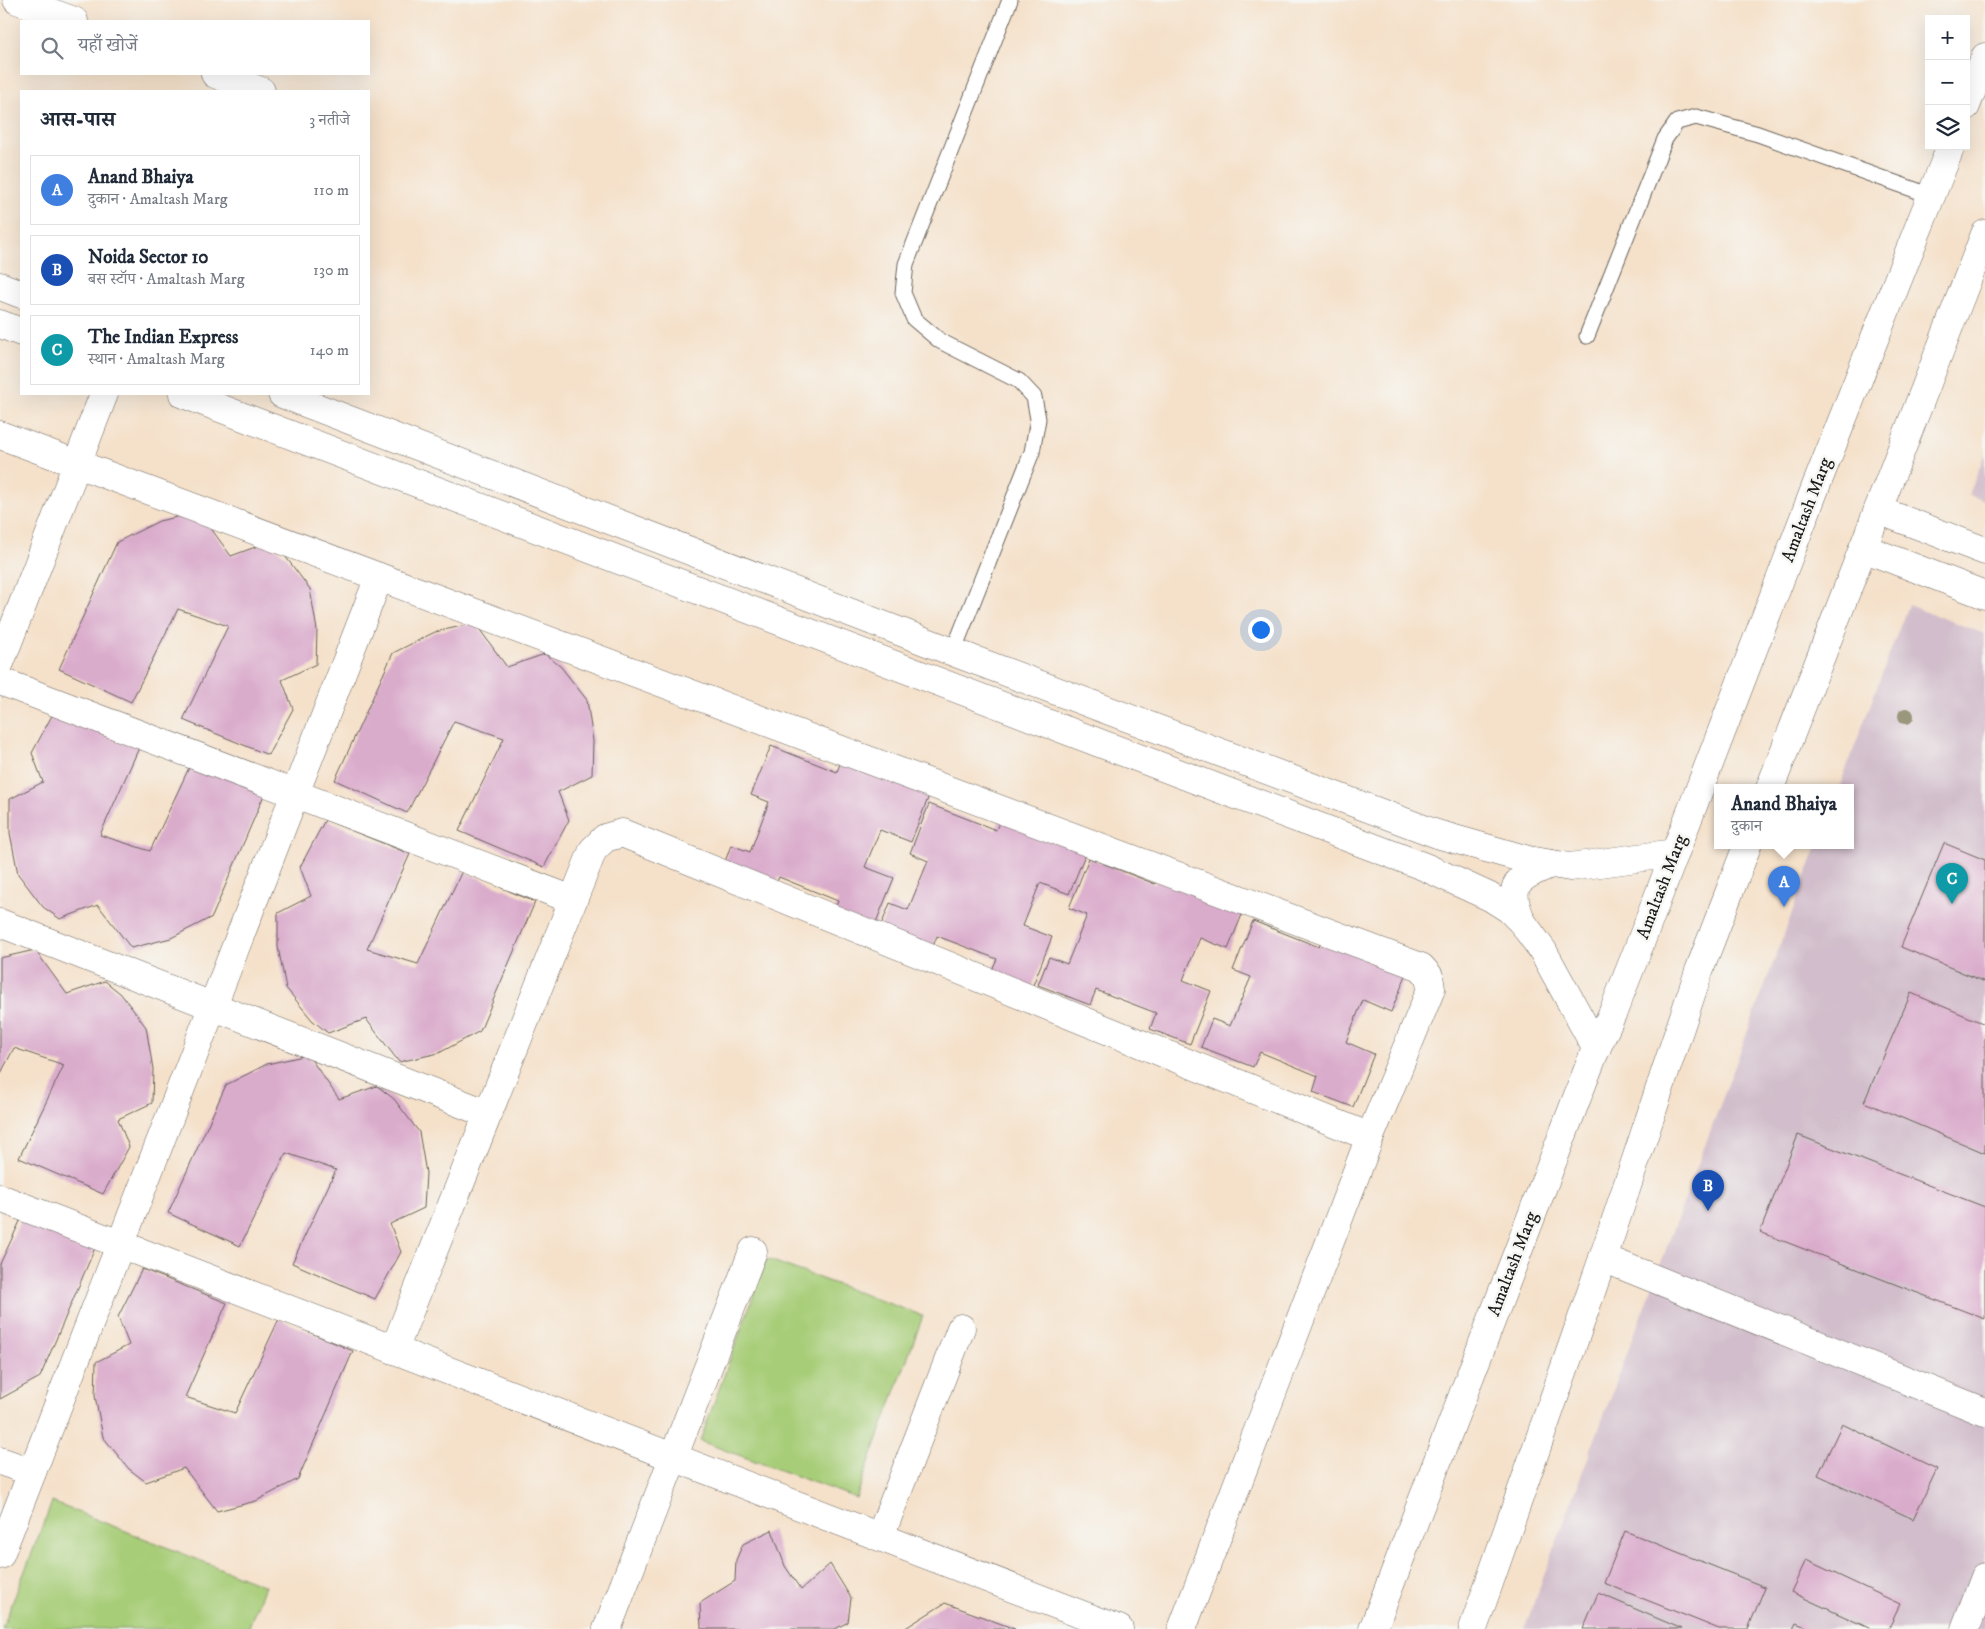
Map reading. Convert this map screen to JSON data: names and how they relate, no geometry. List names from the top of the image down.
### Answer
{
  "streets": {
    "street": ["Amaltash Marg"]
  },
  "page": {
    "map_buttons": ["+", "−"],
    "search": "यहाँ खोजें",
    "heading": ["आस-पास", "3 नतीजे"],
    "list": [
      {
        "mark": "A",
        "name": "Anand Bhaiya",
        "note": "दुकान · Amaltash Marg",
        "value": "110 m"
      },
      {
        "mark": "B",
        "name": "Noida Sector 10",
        "note": "बस स्टॉप · Amaltash Marg",
        "value": "130 m"
      },
      {
        "mark": "C",
        "name": "The Indian Express",
        "note": "स्थान · Amaltash Marg",
        "value": "140 m"
      }
    ],
    "popup": ["Anand Bhaiya", "दुकान"],
    "pins": ["C", "A", "B"]
  }
}
